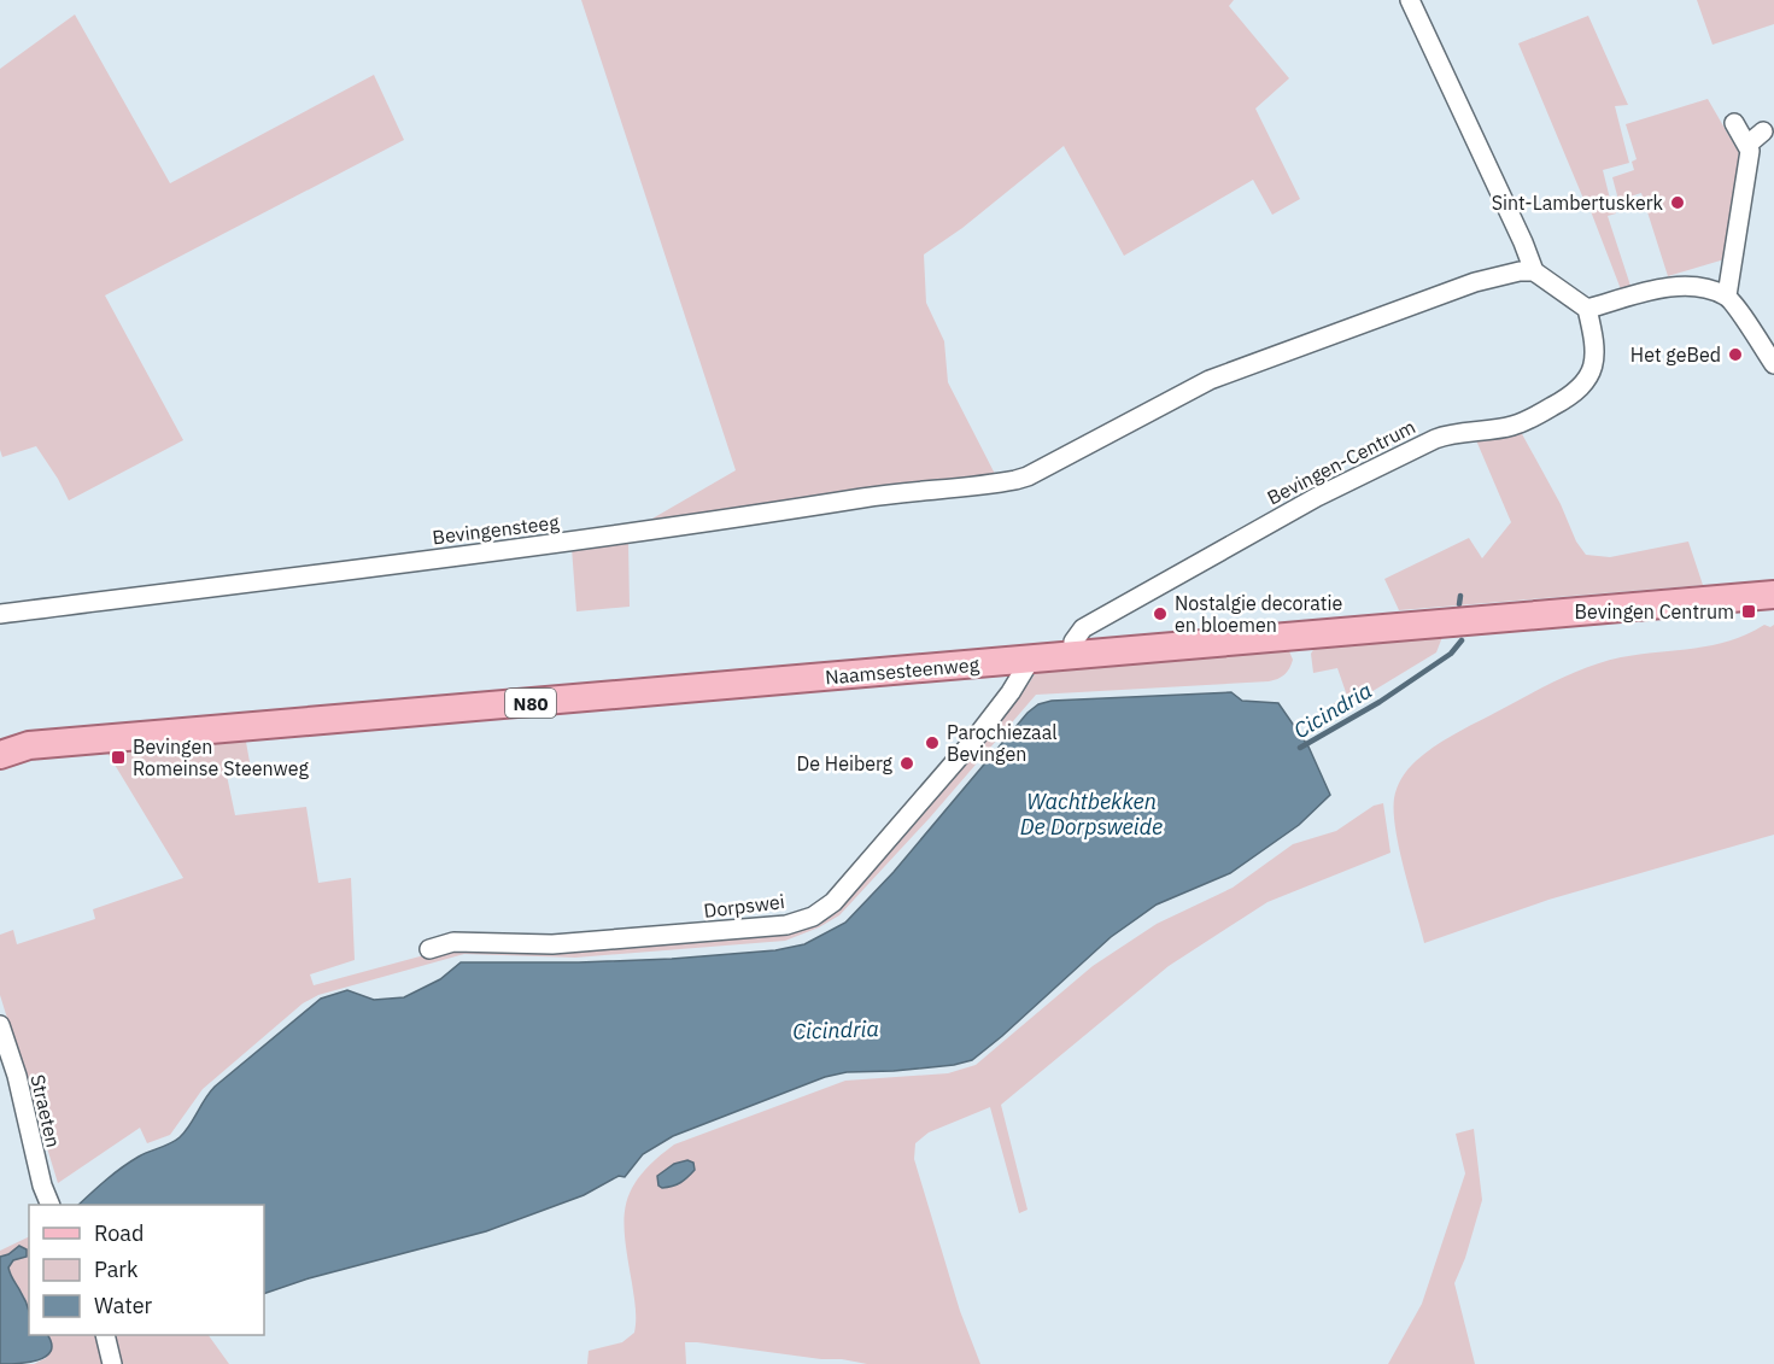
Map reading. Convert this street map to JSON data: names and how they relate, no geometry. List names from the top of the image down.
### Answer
{
  "streets": {
    "main road": ["Naamsesteenweg", "N80"],
    "street": [
      "Bevingen-Centrum",
      "Bevingensteeg",
      "Dorpswei",
      "Straeten"
    ]
  },
  "crossings": [
    ["Bevingen-Centrum", "Naamsesteenweg"],
    ["Naamsesteenweg", "Dorpswei"]
  ],
  "water": ["Cicindria", "Wachtbekken De Dorpsweide"],
  "places": {
    "other": [
      "Sint-Lambertuskerk",
      "Het geBed",
      "Nostalgie decoratie en bloemen",
      "Parochiezaal Bevingen",
      "De Heiberg"
    ],
    "transit": ["Bevingen Centrum", "Bevingen Romeinse Steenweg"]
  },
  "legend": ["Road", "Park", "Water"]
}
